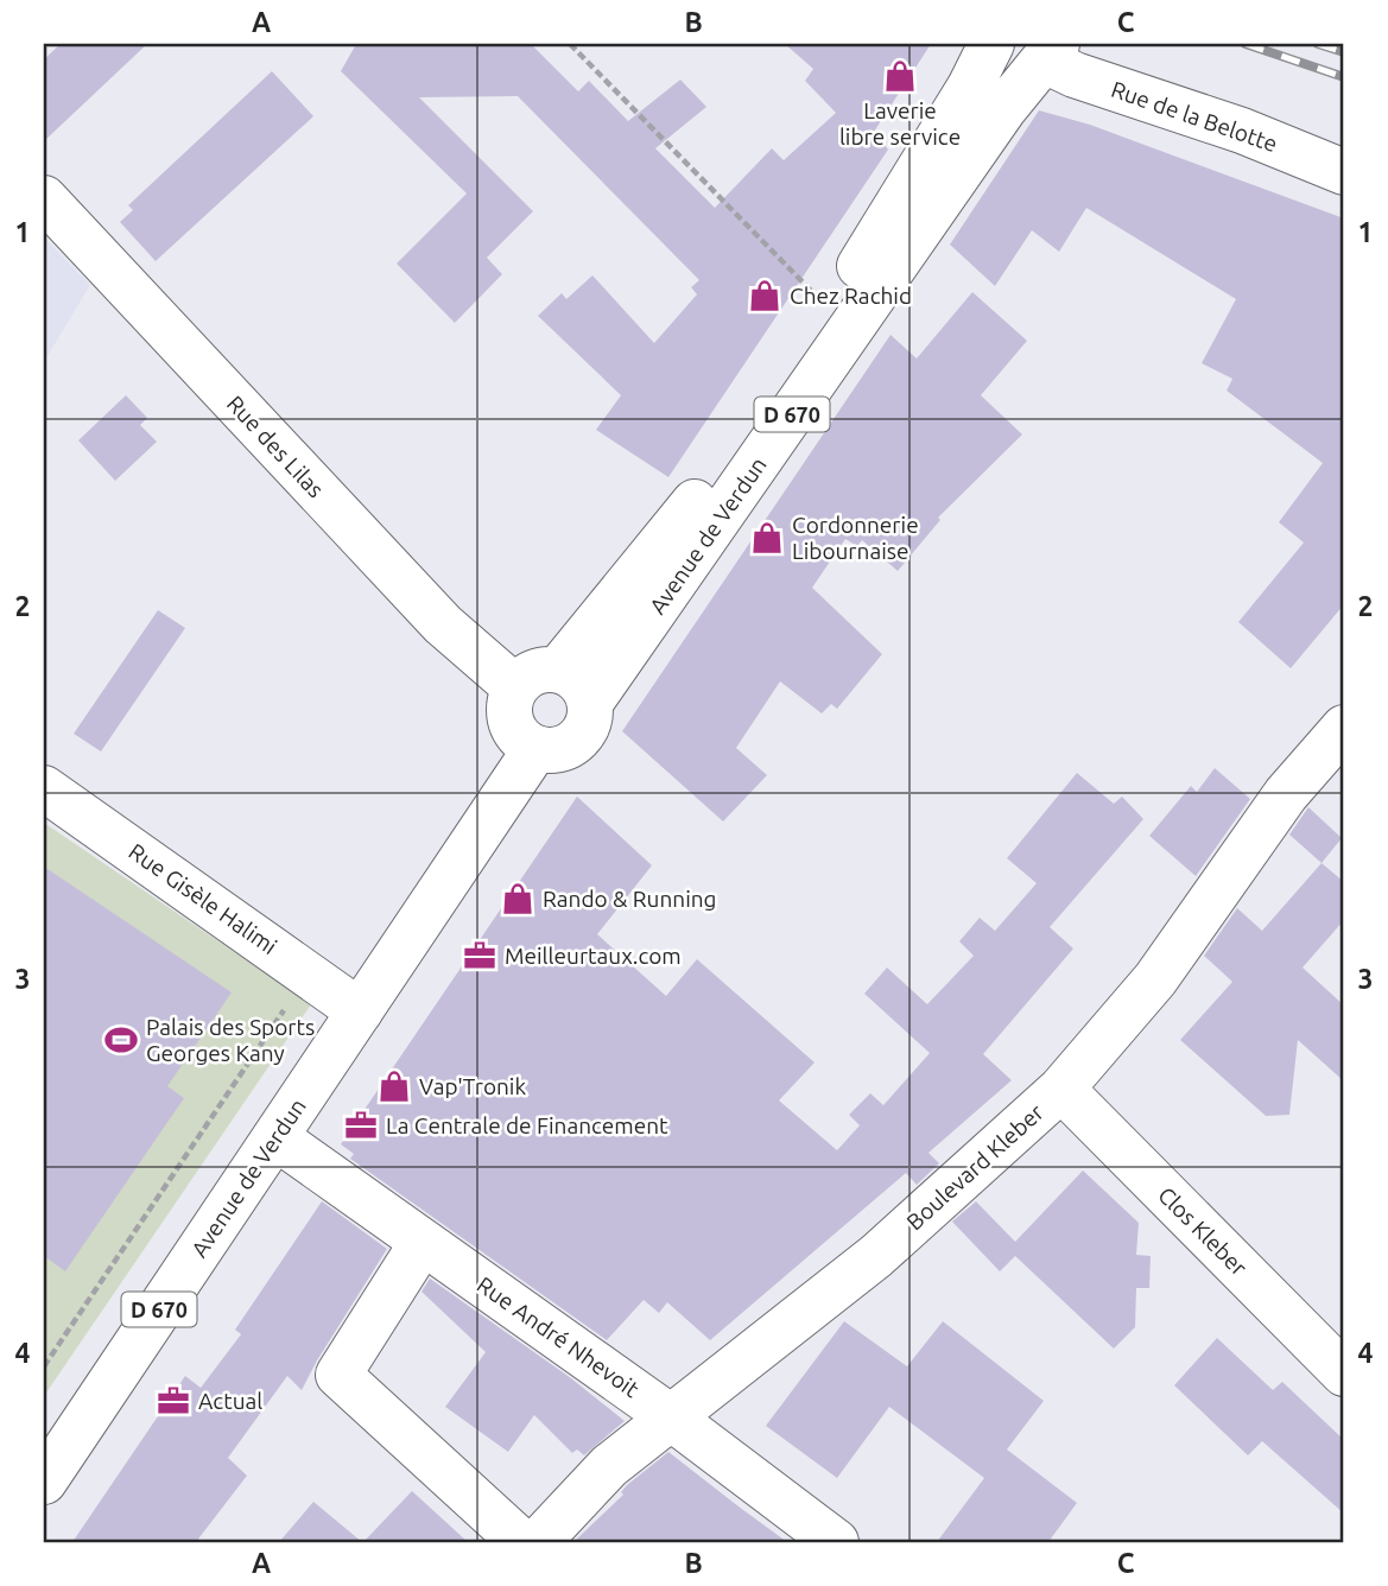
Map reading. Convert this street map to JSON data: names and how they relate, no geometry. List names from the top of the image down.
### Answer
{
  "streets": {
    "street": [
      "Rue de la Belotte",
      "D 670",
      "Rue des Lilas",
      "Avenue de Verdun",
      "Rue Gisèle Halimi",
      "Boulevard Kleber",
      "Clos Kleber",
      "Rue André Nhevoit"
    ]
  },
  "crossings": [
    ["Rue de la Belotte", "Avenue de Verdun"],
    ["Rue des Lilas", "Avenue de Verdun"],
    ["Avenue de Verdun", "Rue Gisèle Halimi"],
    ["Avenue de Verdun", "Rue André Nhevoit"],
    ["Boulevard Kleber", "Clos Kleber"],
    ["Boulevard Kleber", "Rue André Nhevoit"]
  ],
  "places": {
    "shop": [
      "Laverie libre service",
      "Chez Rachid",
      "Cordonnerie Libournaise",
      "Rando & Running",
      "Vap'Tronik"
    ],
    "office": ["Meilleurtaux.com", "La Centrale de Financement", "Actual"],
    "sports": ["Palais des Sports Georges Kany"]
  },
  "grid": {
    "columns": ["A", "B", "C"],
    "rows": [
      "1",
      "2",
      "3",
      "4"
    ]
  }
}
